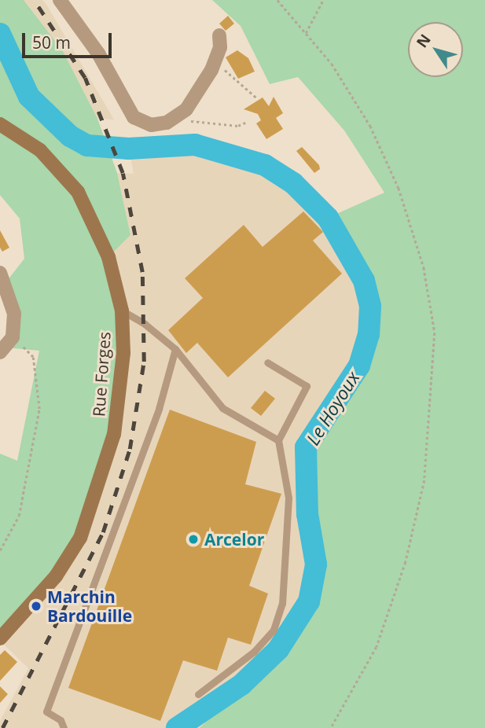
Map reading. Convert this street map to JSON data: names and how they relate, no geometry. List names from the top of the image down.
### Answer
{
  "streets": {
    "main road": ["Rue Forges"]
  },
  "water": ["Le Hoyoux"],
  "places": ["Arcelor", "Marchin Bardouille"],
  "scale_bar": "50 m",
  "north": "top left"
}
